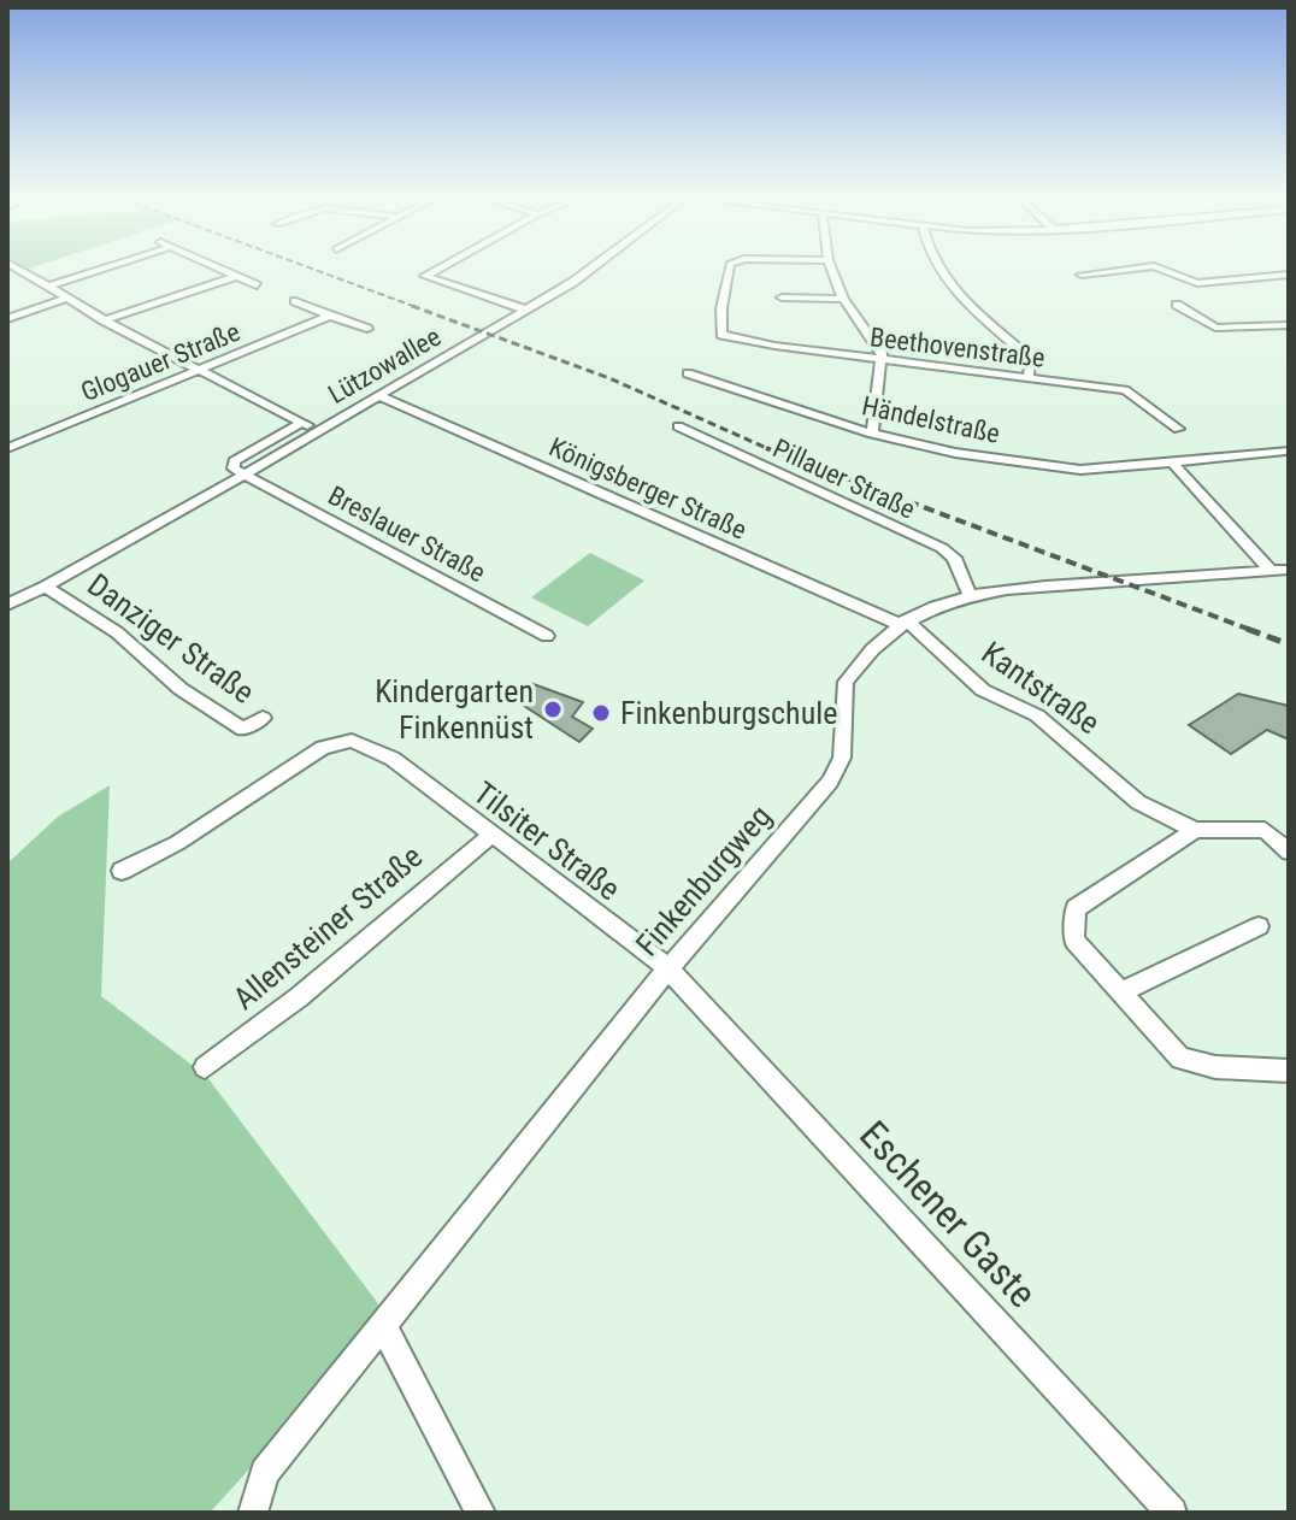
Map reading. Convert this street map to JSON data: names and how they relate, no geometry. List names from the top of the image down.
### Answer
{
  "streets": {
    "street": [
      "Beethovenstraße",
      "Glogauer Straße",
      "Lützowallee",
      "Händelstraße",
      "Pillauer Straße",
      "Königsberger Straße",
      "Breslauer Straße",
      "Danziger Straße",
      "Kantstraße",
      "Tilsiter Straße",
      "Finkenburgweg",
      "Allensteiner Straße",
      "Eschener Gaste"
    ]
  },
  "crossings": [
    ["Lützowallee", "Königsberger Straße"],
    ["Lützowallee", "Breslauer Straße"],
    ["Lützowallee", "Danziger Straße"],
    ["Pillauer Straße", "Finkenburgweg"],
    ["Königsberger Straße", "Kantstraße"],
    ["Königsberger Straße", "Finkenburgweg"],
    ["Kantstraße", "Finkenburgweg"],
    ["Tilsiter Straße", "Finkenburgweg"],
    ["Tilsiter Straße", "Allensteiner Straße"],
    ["Tilsiter Straße", "Eschener Gaste"],
    ["Finkenburgweg", "Eschener Gaste"]
  ],
  "places": ["Kindergarten Finkennüst", "Finkenburgschule"]
}
